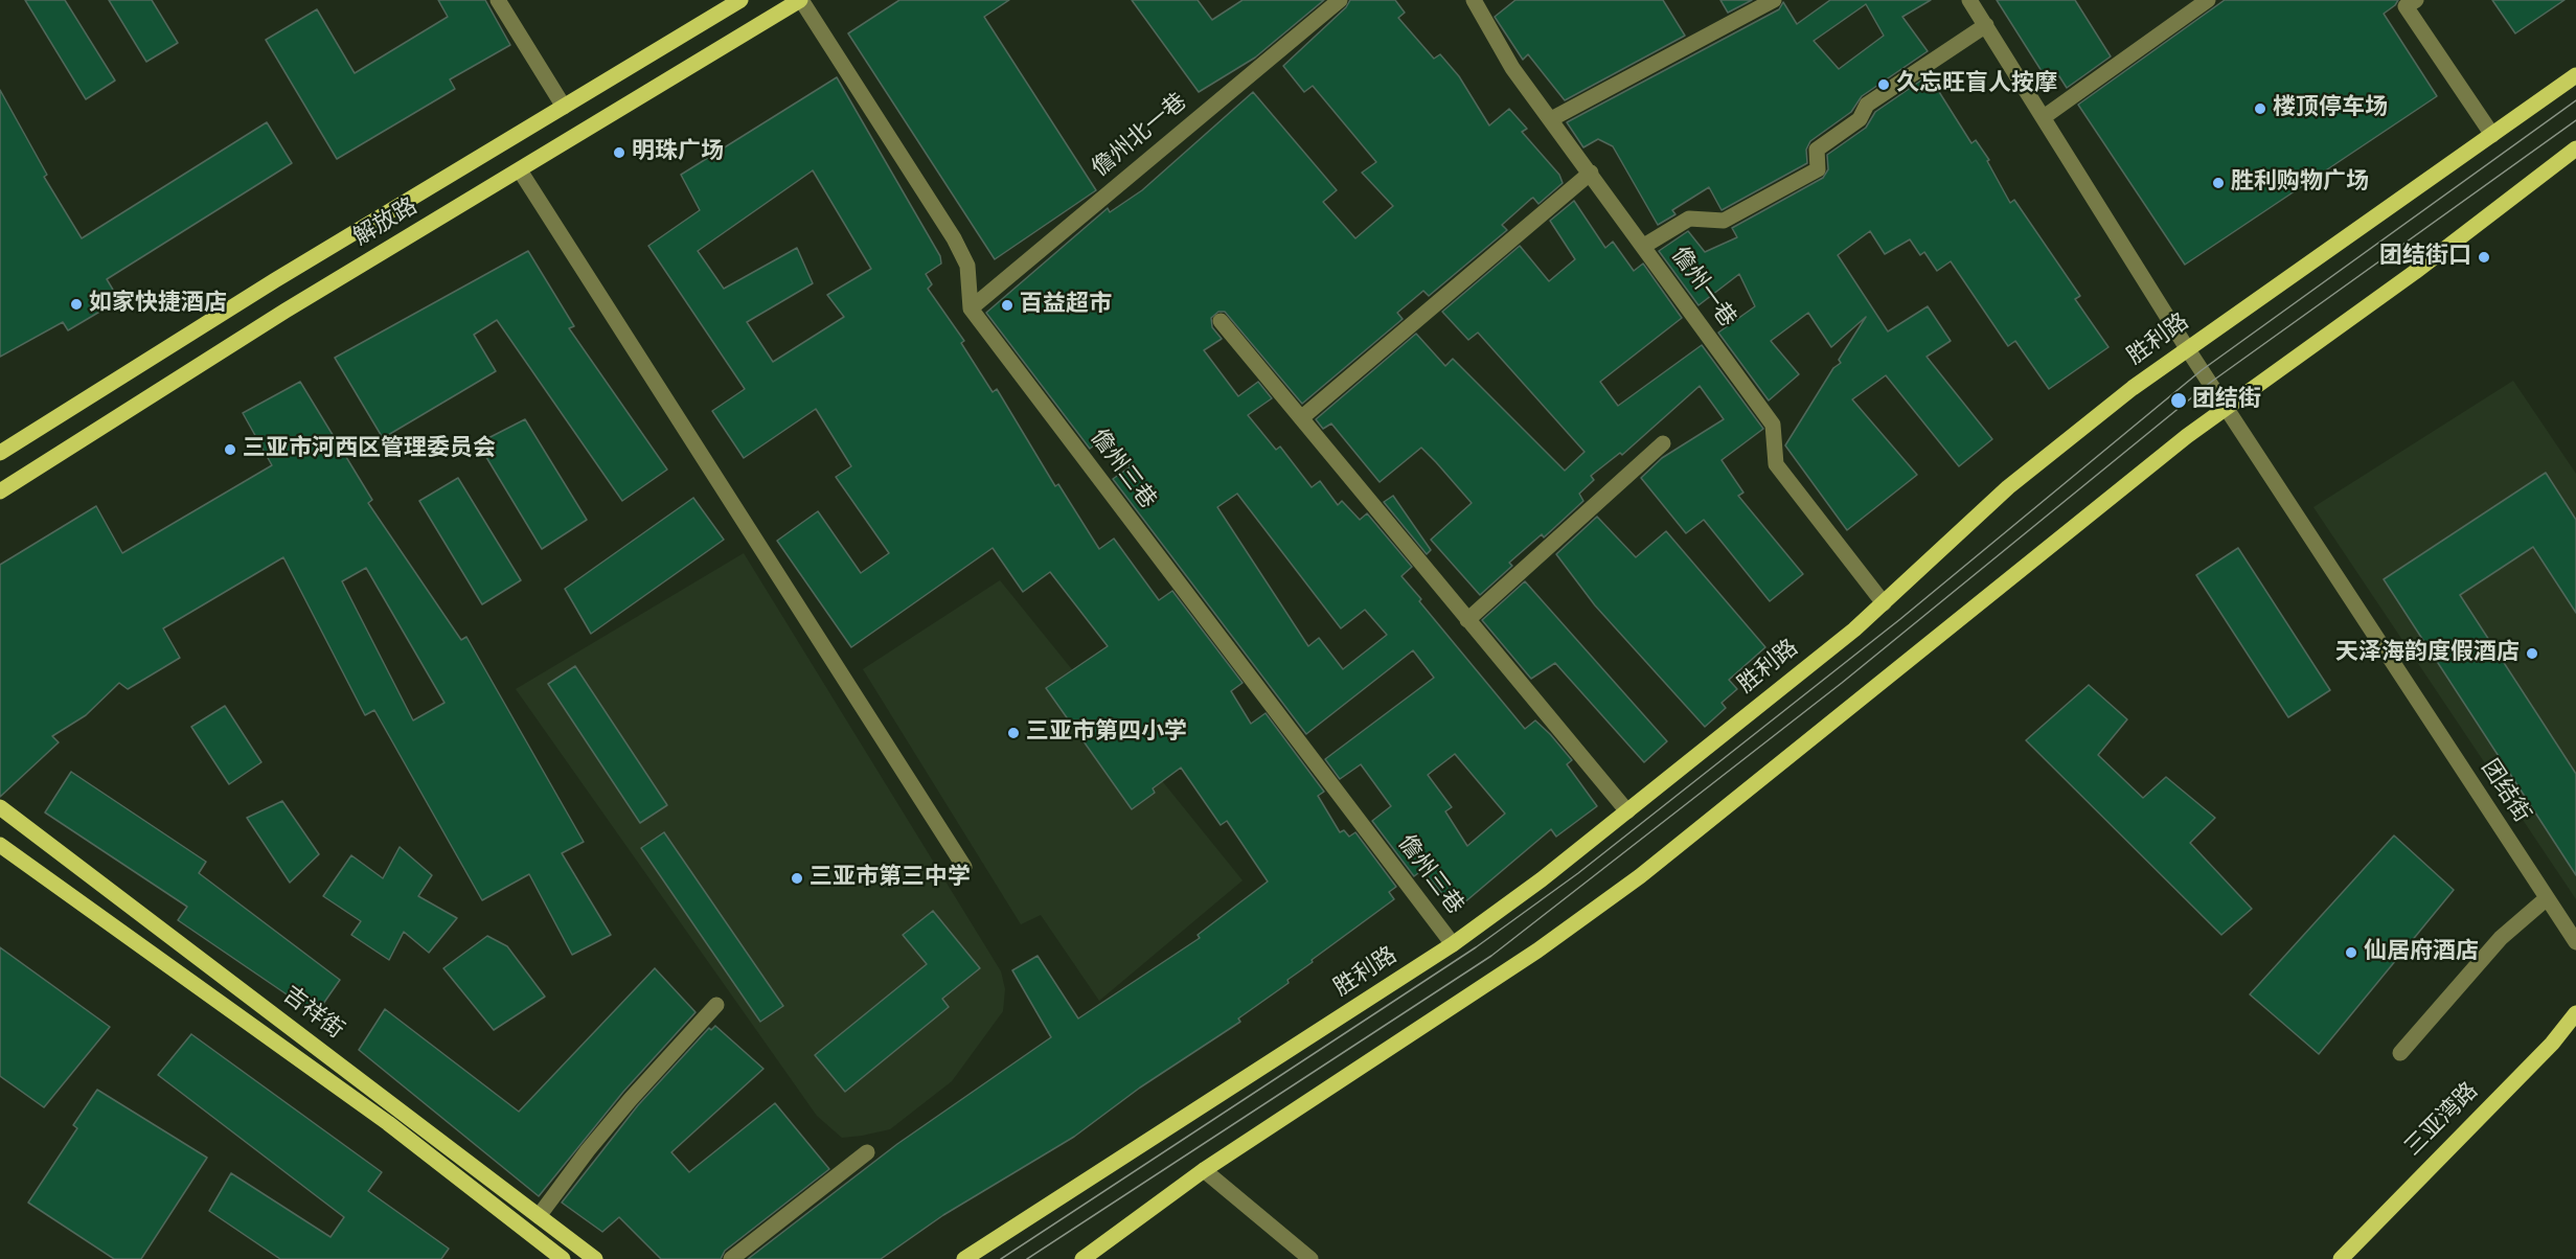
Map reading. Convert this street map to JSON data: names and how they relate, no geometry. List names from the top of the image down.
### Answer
{
  "streets": {
    "main road": [
      "解放路",
      "胜利路",
      "吉祥街",
      "三亚湾路"
    ],
    "street": [
      "儋州北一巷",
      "儋州一巷",
      "儋州三巷",
      "团结街"
    ]
  },
  "crossings": [
    ["儋州北一巷", "儋州三巷"],
    ["儋州一巷", "胜利路"],
    ["胜利路", "儋州三巷"],
    ["胜利路", "团结街"]
  ],
  "places": [
    "久忘旺盲人按摩",
    "楼顶停车场",
    "明珠广场",
    "胜利购物广场",
    "团结街口",
    "如家快捷酒店",
    "百益超市",
    "团结街",
    "三亚市河西区管理委员会",
    "天泽海韵度假酒店",
    "三亚市第四小学",
    "三亚市第三中学",
    "仙居府酒店"
  ]
}
